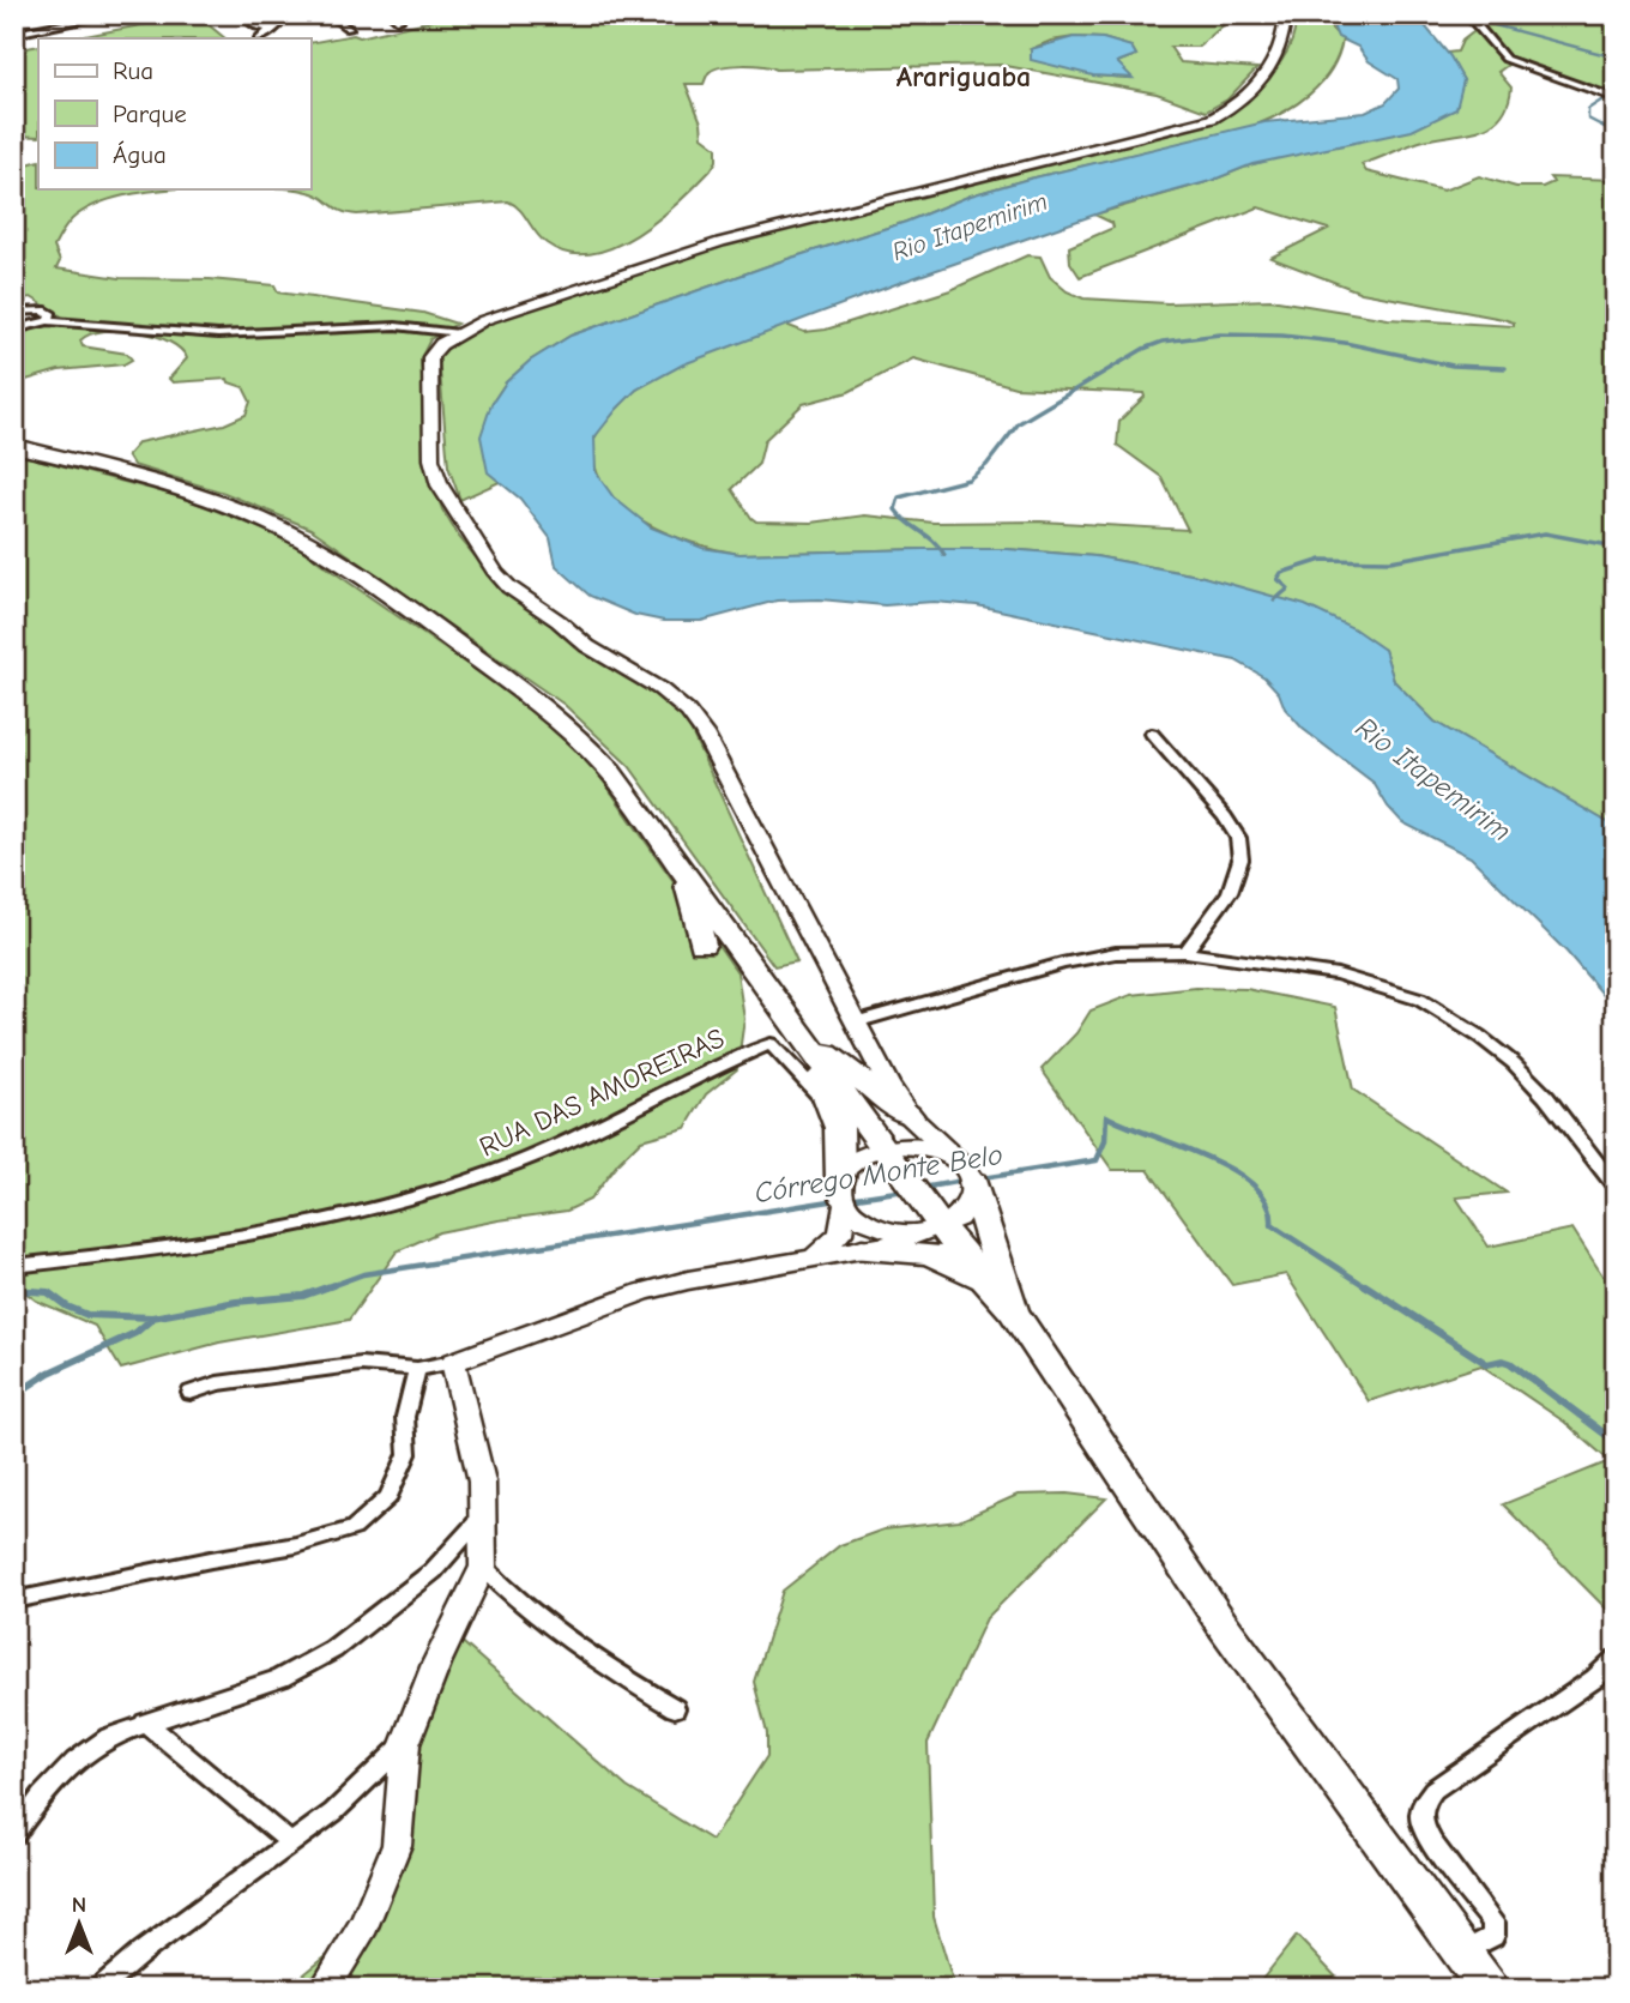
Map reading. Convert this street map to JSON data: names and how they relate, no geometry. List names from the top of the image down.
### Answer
{
  "streets": {
    "street": ["RUA DAS AMOREIRAS"]
  },
  "districts": ["Arariguaba"],
  "water": ["Rio Itapemirim", "Córrego Monte Belo"],
  "legend": ["Rua", "Parque", "Água"],
  "north": "top"
}
